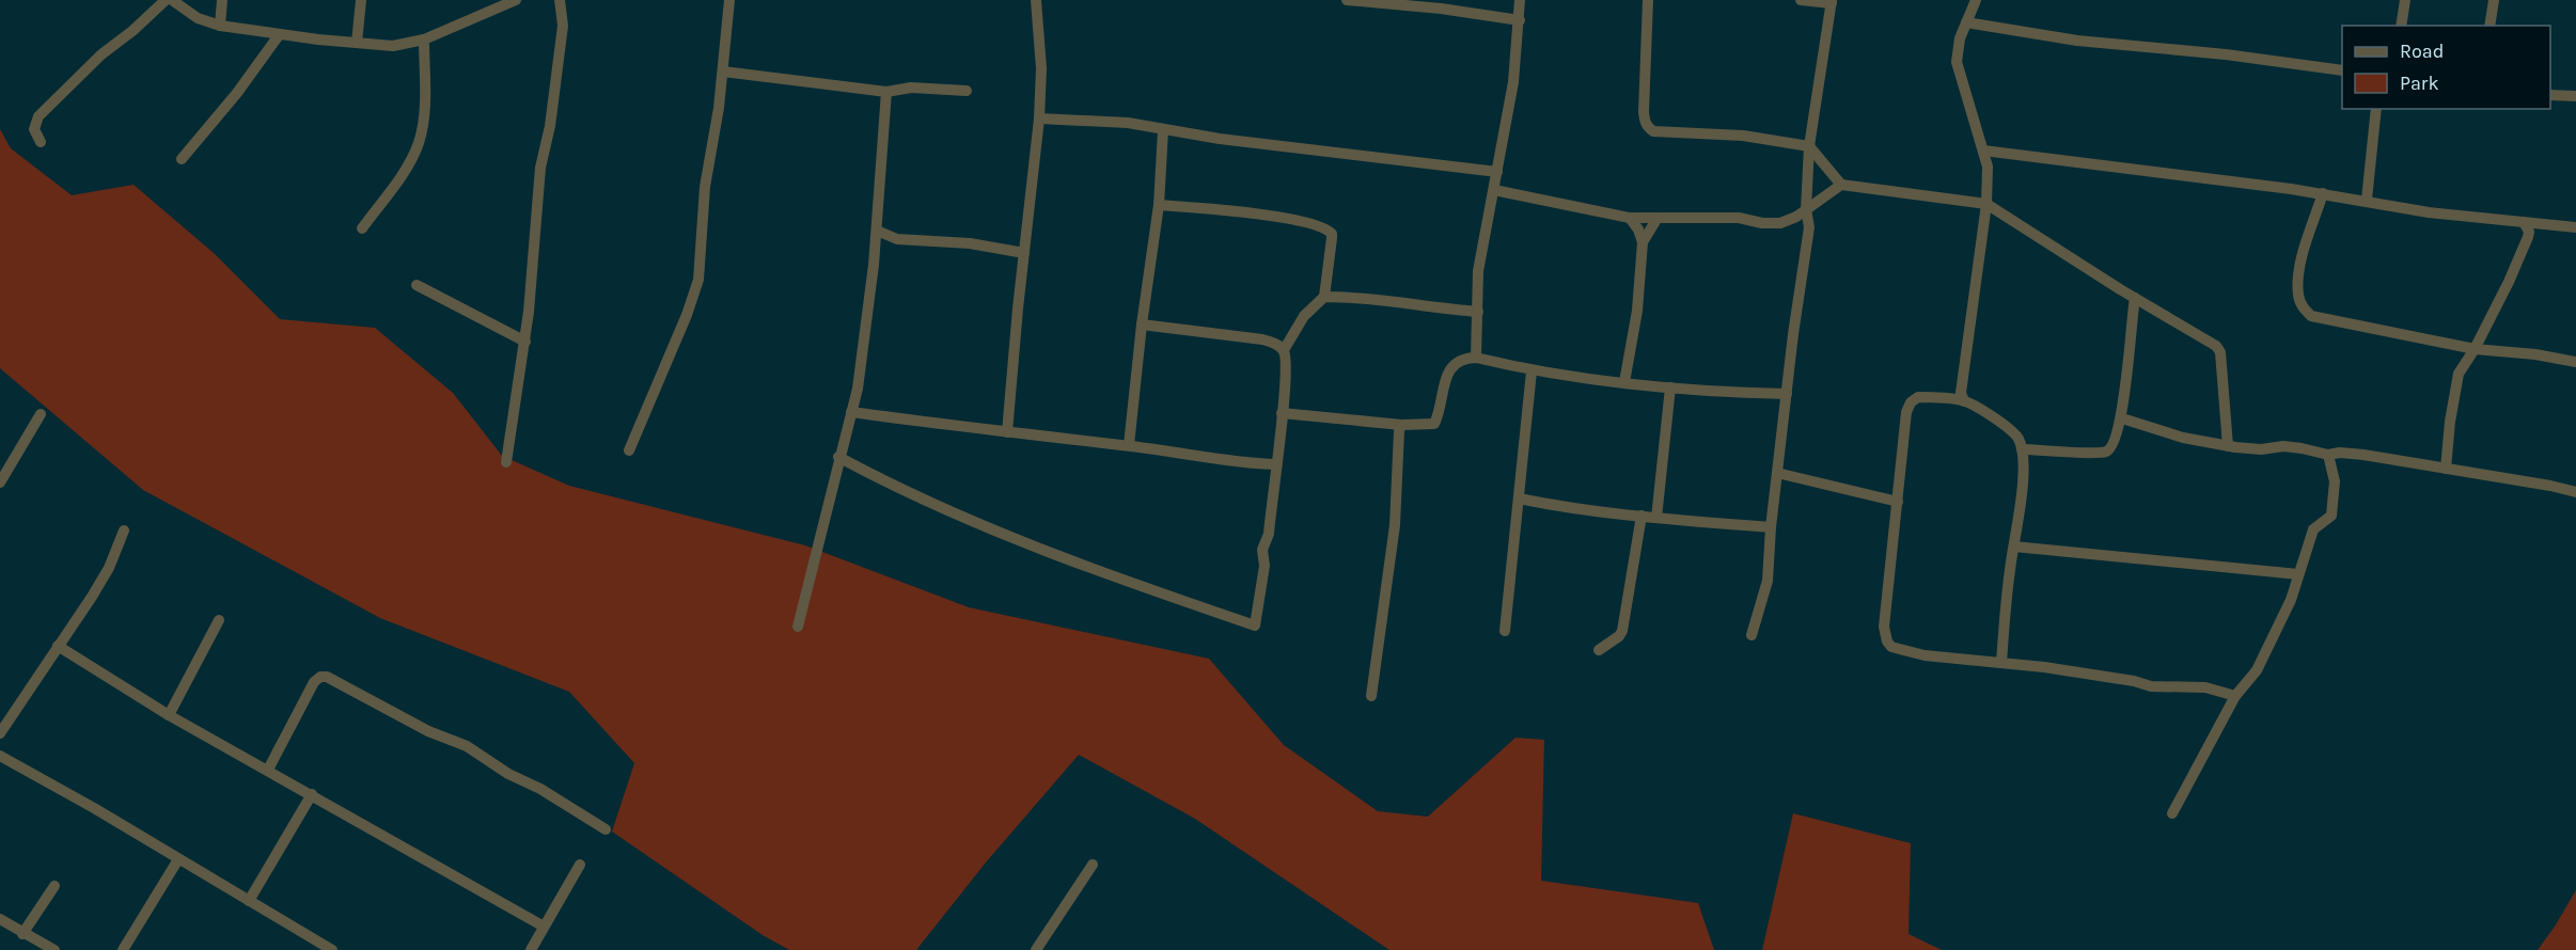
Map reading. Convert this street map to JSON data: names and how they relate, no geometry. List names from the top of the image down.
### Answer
{
  "legend": ["Road", "Park"]
}
